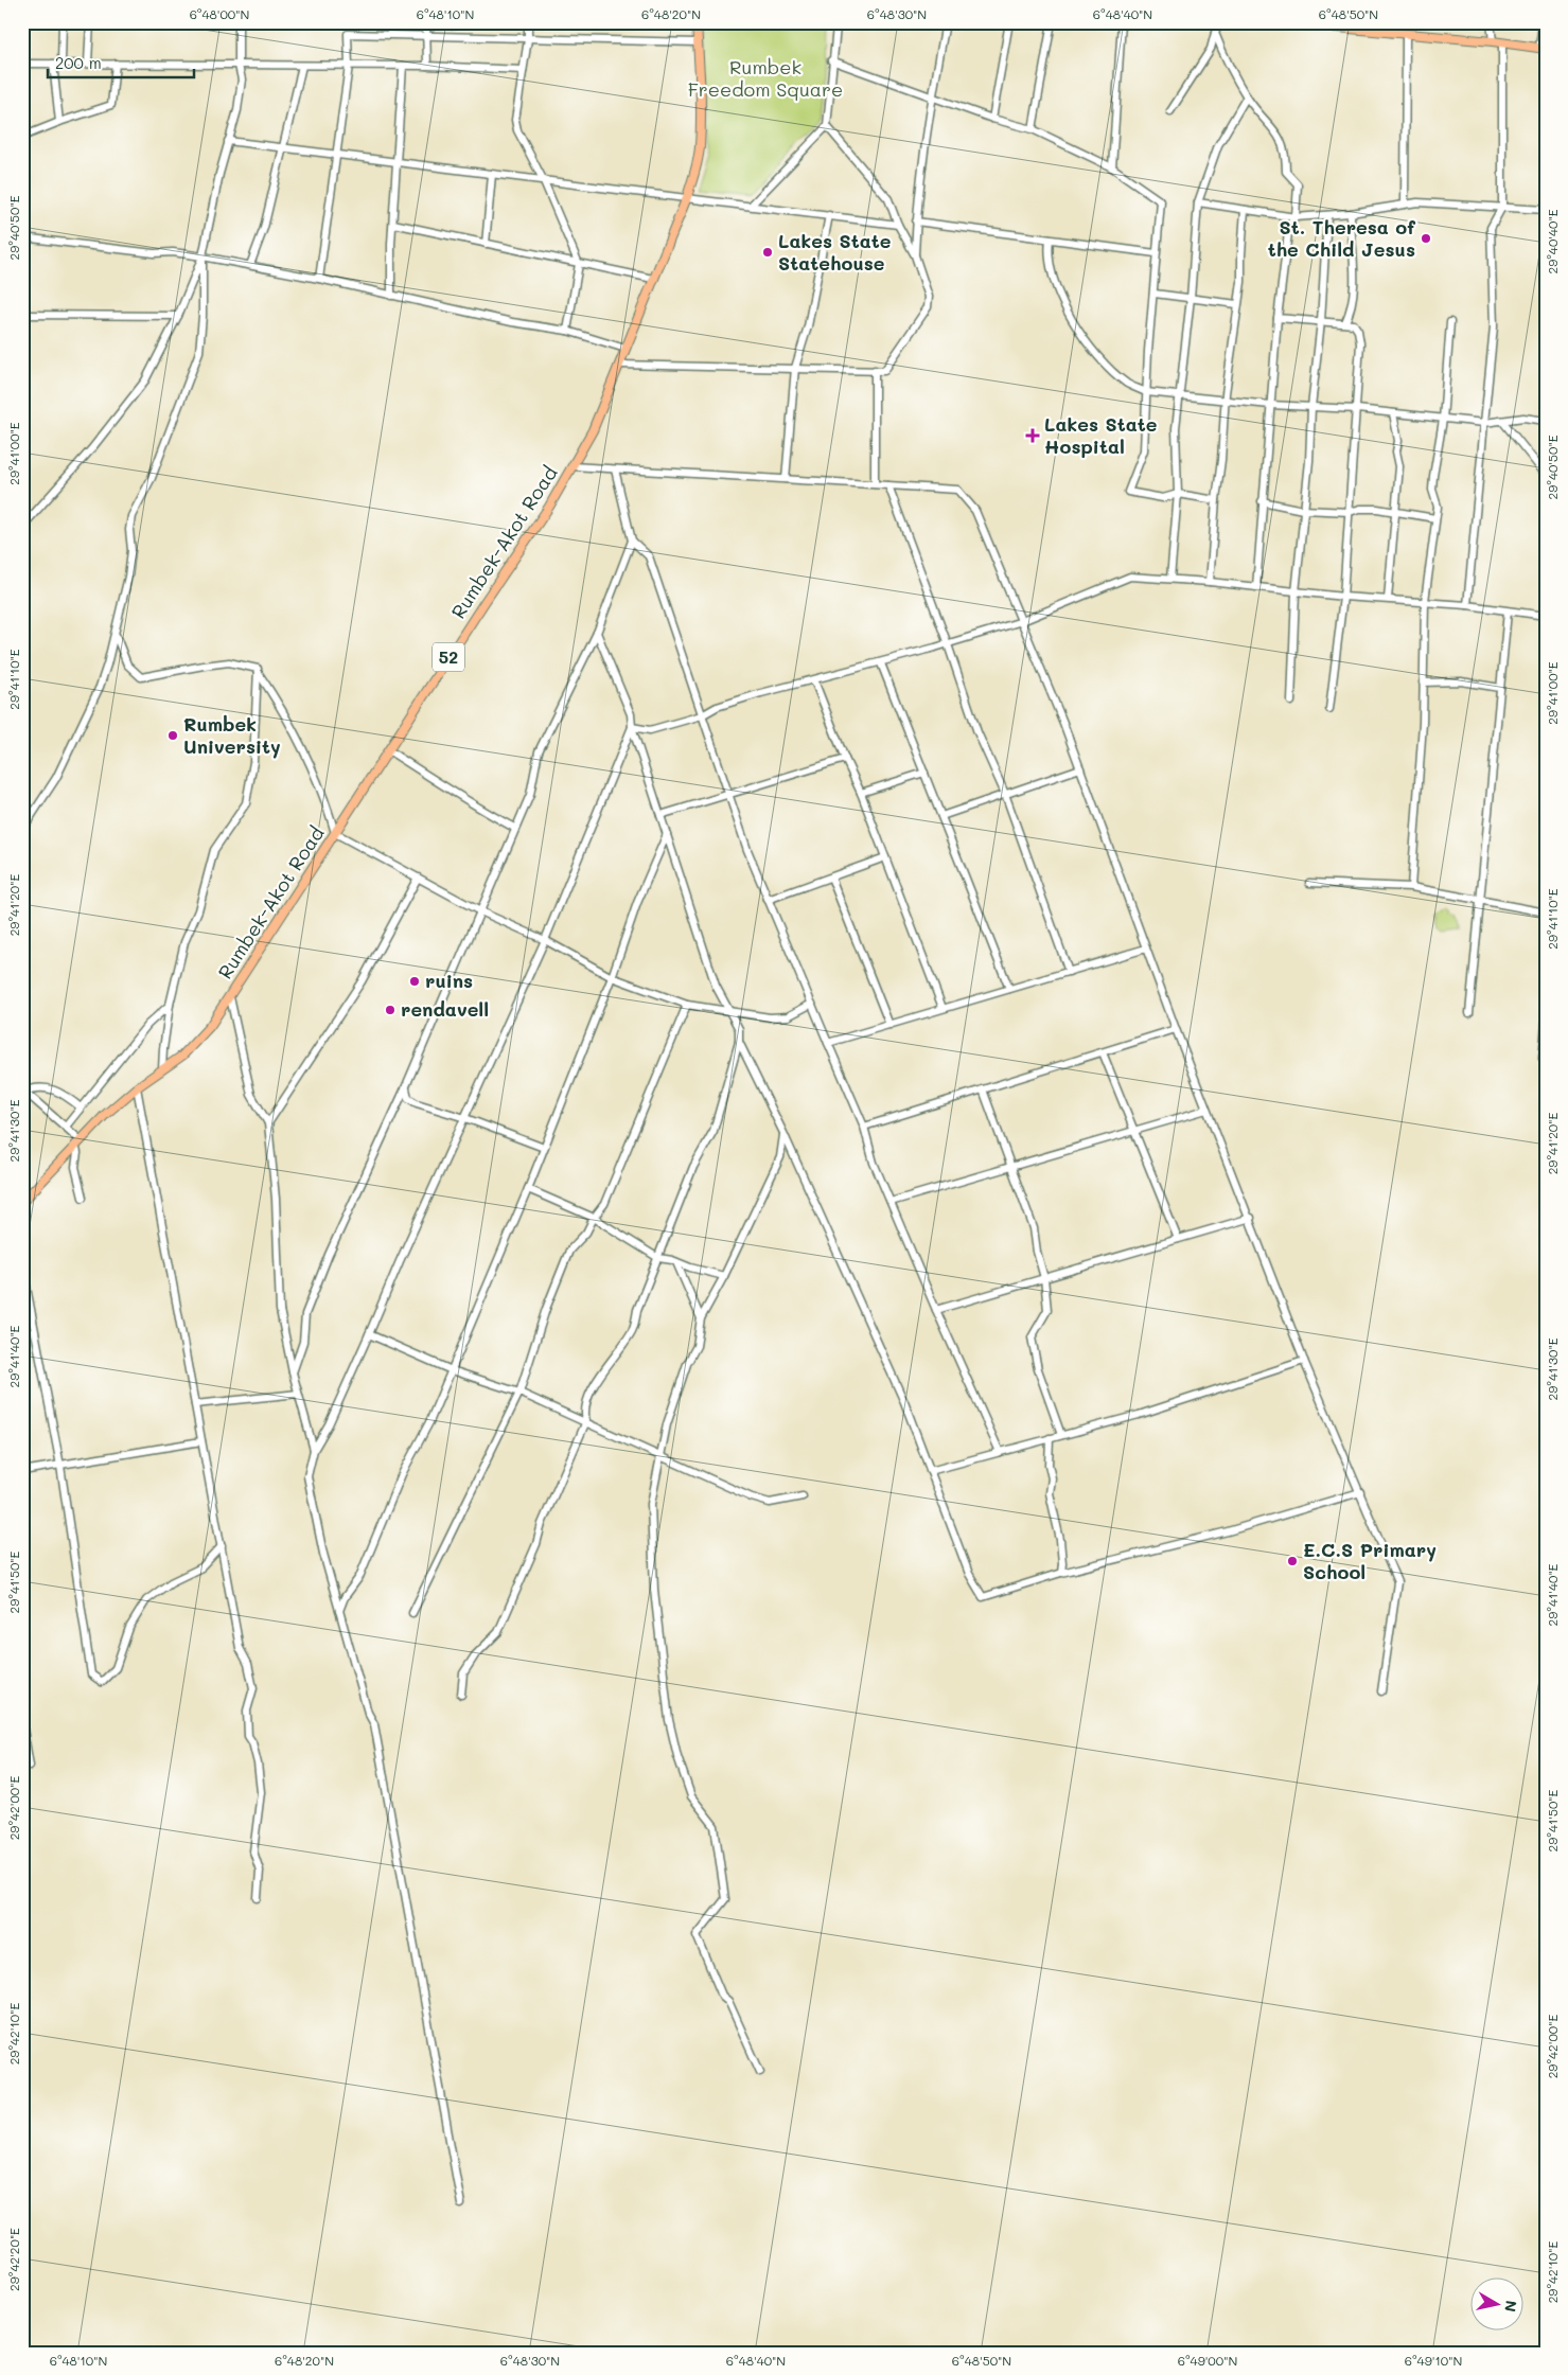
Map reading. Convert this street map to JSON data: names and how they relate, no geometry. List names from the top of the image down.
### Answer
{
  "streets": {
    "main road": ["Rumbek-Akot Road", "52"]
  },
  "parks": ["Rumbek Freedom Square"],
  "places": {
    "other": [
      "St. Theresa of the Child Jesus",
      "Lakes State Statehouse",
      "Rumbek University",
      "ruins",
      "rendavell",
      "E.C.S Primary School"
    ],
    "health": ["Lakes State Hospital"]
  },
  "scale_bar": "200 m",
  "north": "right",
  "coordinates": [
    "6°48'00\"N",
    "6°48'10\"N",
    "6°48'20\"N",
    "6°48'30\"N",
    "6°48'40\"N",
    "6°48'50\"N",
    "29°40'50\"E",
    "29°40'40\"E",
    "29°41'00\"E",
    "29°41'10\"E",
    "29°41'20\"E",
    "29°41'30\"E",
    "29°41'40\"E",
    "29°41'50\"E",
    "29°42'00\"E",
    "29°42'10\"E",
    "29°42'20\"E",
    "6°49'00\"N",
    "6°49'10\"N"
  ]
}
